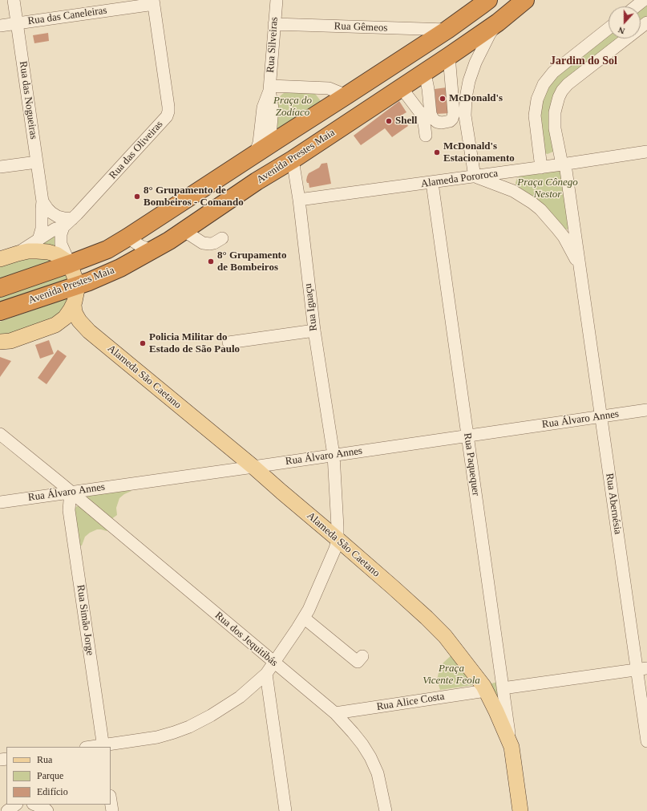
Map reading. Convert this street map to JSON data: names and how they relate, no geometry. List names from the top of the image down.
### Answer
{
  "streets": {
    "highway": ["Avenida Prestes Maia"],
    "main road": ["Alameda São Caetano"],
    "street": [
      "Rua das Caneleiras",
      "Rua Gêmeos",
      "Rua Silveiras",
      "Rua das Nogueiras",
      "Rua das Oliveiras",
      "Alameda Pororoca",
      "Rua Iguaçu",
      "Rua Álvaro Annes",
      "Rua Paquequer",
      "Rua Abernésia",
      "Rua Simão Jorge",
      "Rua dos Jequitibás",
      "Rua Alice Costa"
    ]
  },
  "crossings": [
    ["Rua das Caneleiras", "Rua das Nogueiras"],
    ["Rua das Caneleiras", "Rua das Oliveiras"],
    ["Rua Gêmeos", "Rua Silveiras"],
    ["Rua Gêmeos", "Avenida Prestes Maia"],
    ["Rua Silveiras", "Avenida Prestes Maia"],
    ["Rua das Nogueiras", "Rua das Oliveiras"],
    ["Avenida Prestes Maia", "Rua Iguaçu"],
    ["Alameda Pororoca", "Rua Iguaçu"],
    ["Alameda Pororoca", "Rua Paquequer"],
    ["Rua Iguaçu", "Alameda São Caetano"],
    ["Rua Iguaçu", "Rua Álvaro Annes"],
    ["Alameda São Caetano", "Rua Álvaro Annes"],
    ["Alameda São Caetano", "Rua Paquequer"],
    ["Alameda São Caetano", "Rua Alice Costa"],
    ["Rua Álvaro Annes", "Rua Paquequer"],
    ["Rua Álvaro Annes", "Rua Abernésia"],
    ["Rua Álvaro Annes", "Rua Simão Jorge"],
    ["Rua Álvaro Annes", "Rua dos Jequitibás"],
    ["Rua Simão Jorge", "Rua dos Jequitibás"],
    ["Rua dos Jequitibás", "Rua Alice Costa"]
  ],
  "districts": ["Jardim do Sol"],
  "parks": ["Praça do Zodíaco", "Praça Cônego Nestor", "Praça Vicente Feola"],
  "places": [
    "McDonald's",
    "Shell",
    "McDonald's Estacionamento",
    "8° Grupamento de Bombeiros - Comando",
    "8° Grupamento de Bombeiros",
    "Policia Militar do Estado de São Paulo"
  ],
  "legend": ["Rua", "Parque", "Edifício"],
  "north": "bottom"
}
